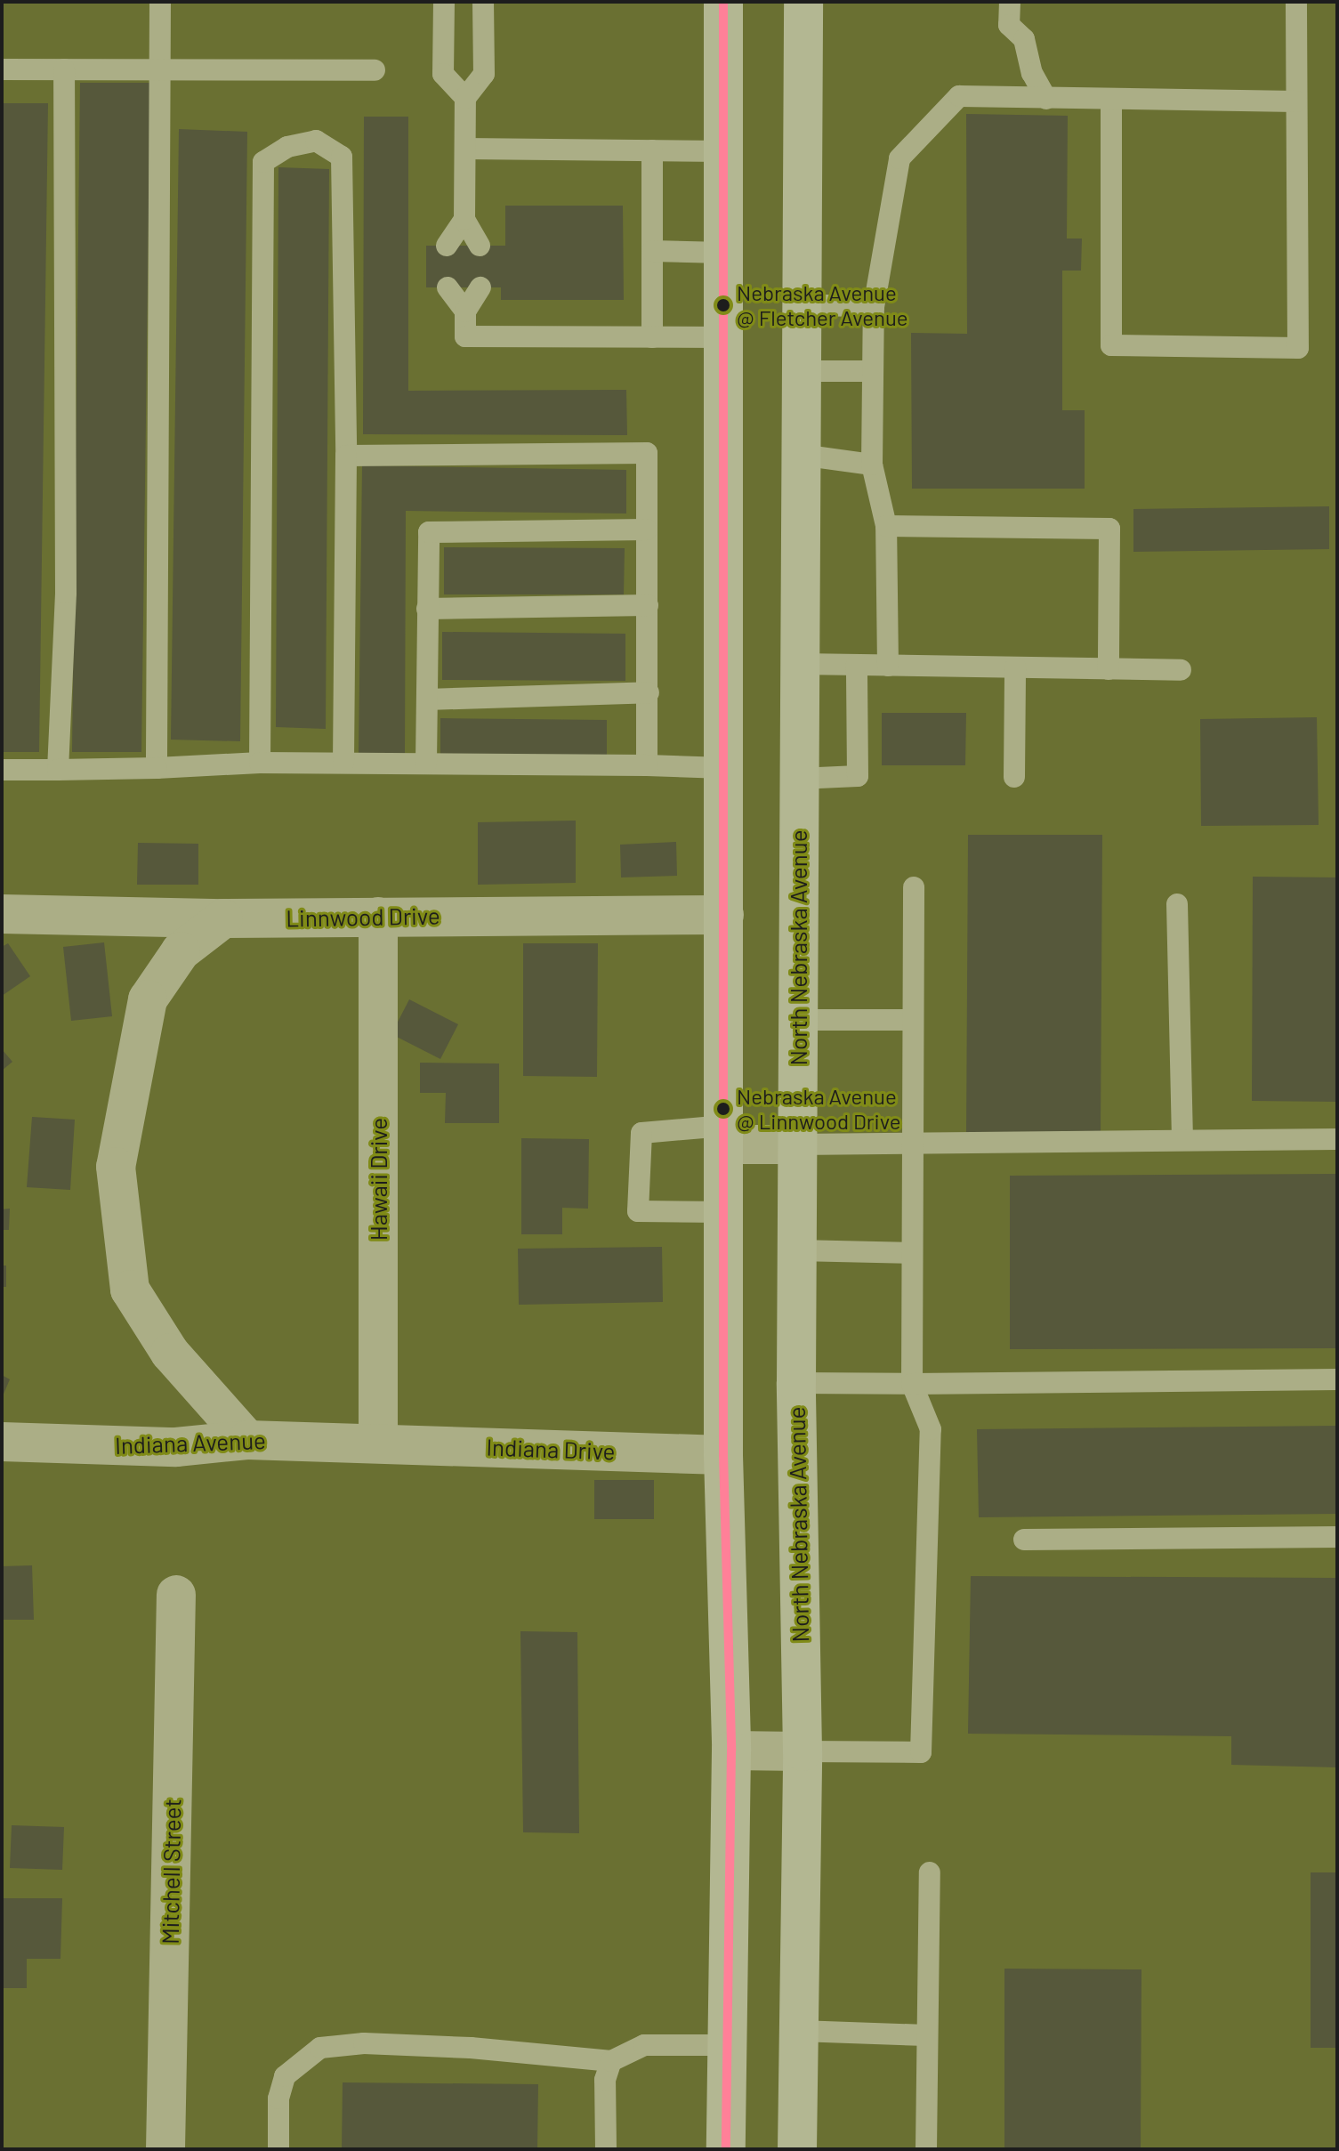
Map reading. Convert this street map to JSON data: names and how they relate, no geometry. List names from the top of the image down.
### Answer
{
  "streets": {
    "main road": ["North Nebraska Avenue"],
    "street": [
      "Linnwood Drive",
      "Hawaii Drive",
      "Indiana Avenue",
      "Indiana Drive",
      "Mitchell Street"
    ]
  },
  "crossings": [
    ["Linnwood Drive", "Hawaii Drive"],
    ["Hawaii Drive", "Indiana Avenue"],
    ["Hawaii Drive", "Indiana Drive"],
    ["Indiana Avenue", "Indiana Drive"]
  ],
  "places": ["Nebraska Avenue @ Fletcher Avenue", "Nebraska Avenue @ Linnwood Drive"]
}
